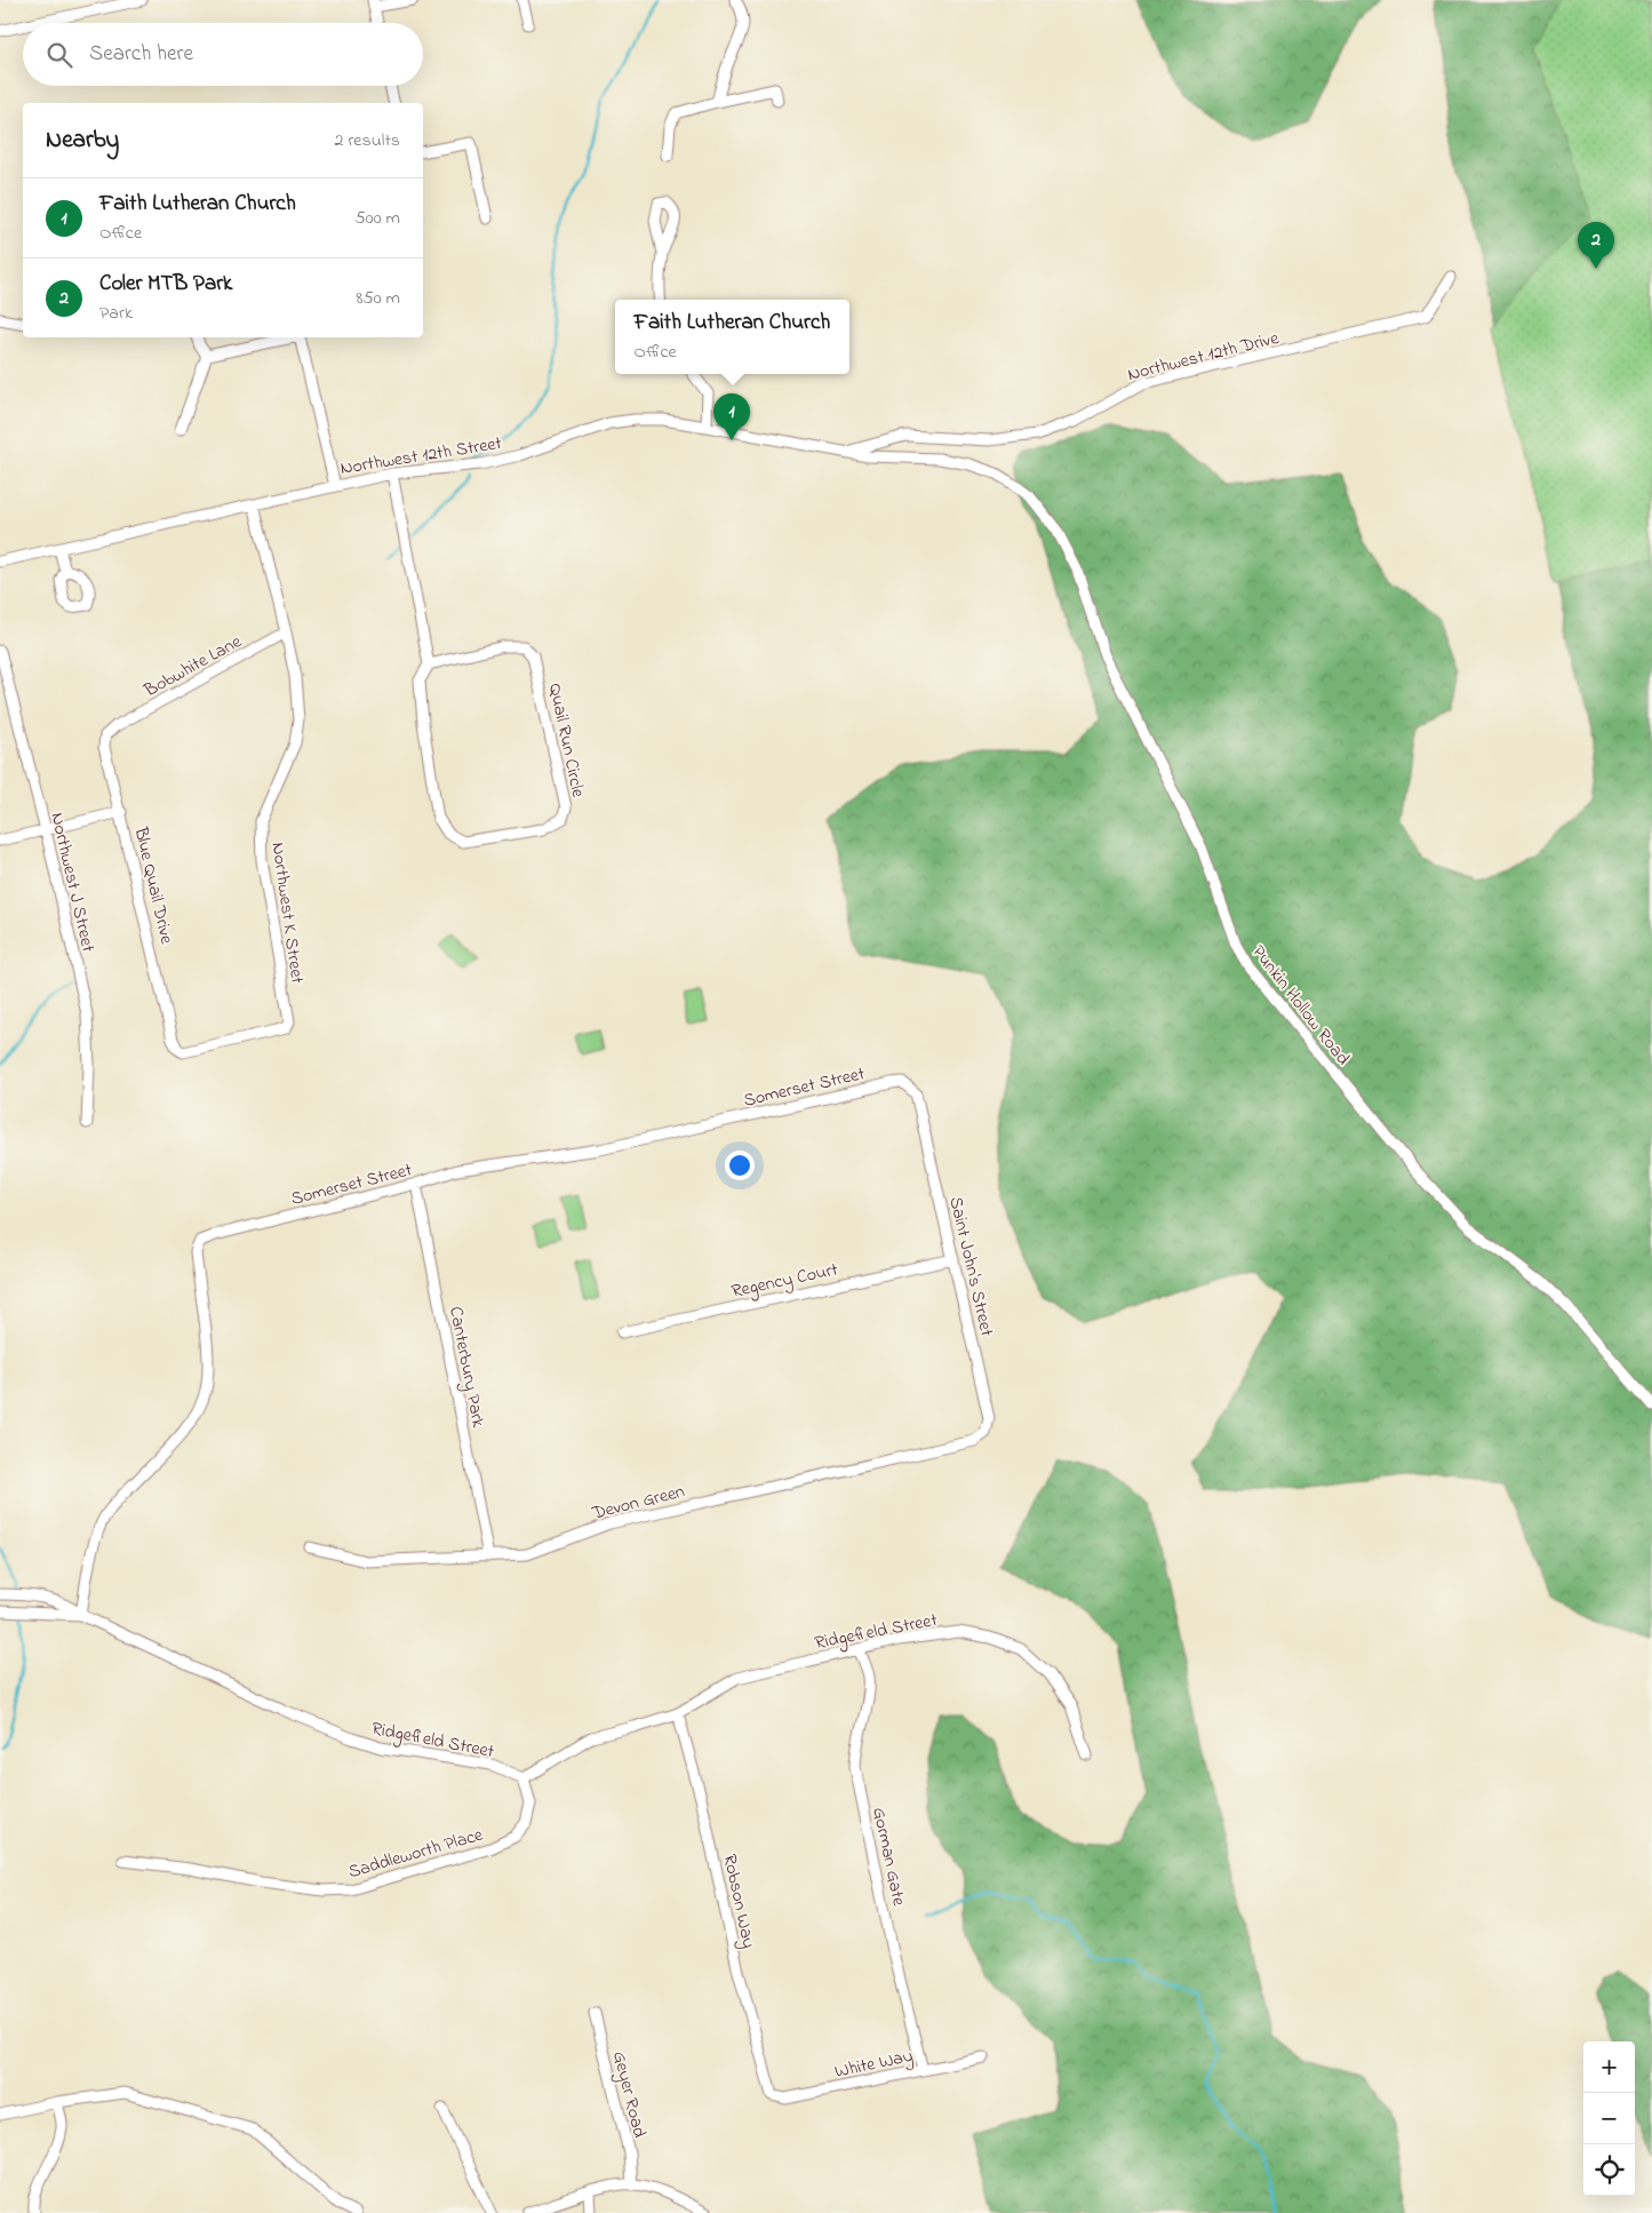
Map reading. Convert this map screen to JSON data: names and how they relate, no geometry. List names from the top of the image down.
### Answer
{
  "streets": {
    "street": [
      "Northwest 12th Drive",
      "Northwest 12th Street",
      "Bobwhite Lane",
      "Quail Run Circle",
      "Northwest J Street",
      "Blue Quail Drive",
      "Northwest K Street",
      "Punkin Hollow Road",
      "Somerset Street",
      "Saint John's Street",
      "Regency Court",
      "Canterbury Park",
      "Devon Green",
      "Ridgefield Street",
      "Saddleworth Place",
      "Gorman Gate",
      "Robson Way",
      "White Way",
      "Geyer Road"
    ]
  },
  "crossings": [
    ["Northwest 12th Drive", "Northwest 12th Street"],
    ["Northwest 12th Drive", "Punkin Hollow Road"],
    ["Northwest 12th Street", "Quail Run Circle"],
    ["Northwest 12th Street", "Northwest K Street"],
    ["Northwest 12th Street", "Punkin Hollow Road"],
    ["Bobwhite Lane", "Blue Quail Drive"],
    ["Bobwhite Lane", "Northwest K Street"],
    ["Blue Quail Drive", "Northwest K Street"],
    ["Somerset Street", "Saint John's Street"],
    ["Somerset Street", "Canterbury Park"],
    ["Somerset Street", "Ridgefield Street"],
    ["Saint John's Street", "Regency Court"],
    ["Saint John's Street", "Devon Green"],
    ["Canterbury Park", "Devon Green"],
    ["Ridgefield Street", "Saddleworth Place"],
    ["Ridgefield Street", "Gorman Gate"],
    ["Ridgefield Street", "Robson Way"],
    ["Gorman Gate", "White Way"],
    ["Robson Way", "White Way"]
  ],
  "page": {
    "search": "Search here",
    "heading": ["Nearby", "2 results"],
    "list": [
      {
        "mark": "1",
        "name": "Faith Lutheran Church",
        "note": "Office",
        "value": "500 m"
      },
      {
        "mark": "2",
        "name": "Coler MTB Park",
        "note": "Park",
        "value": "850 m"
      }
    ],
    "pins": ["2", "1"],
    "popup": ["Faith Lutheran Church", "Office"],
    "map_buttons": ["+", "−"]
  }
}
